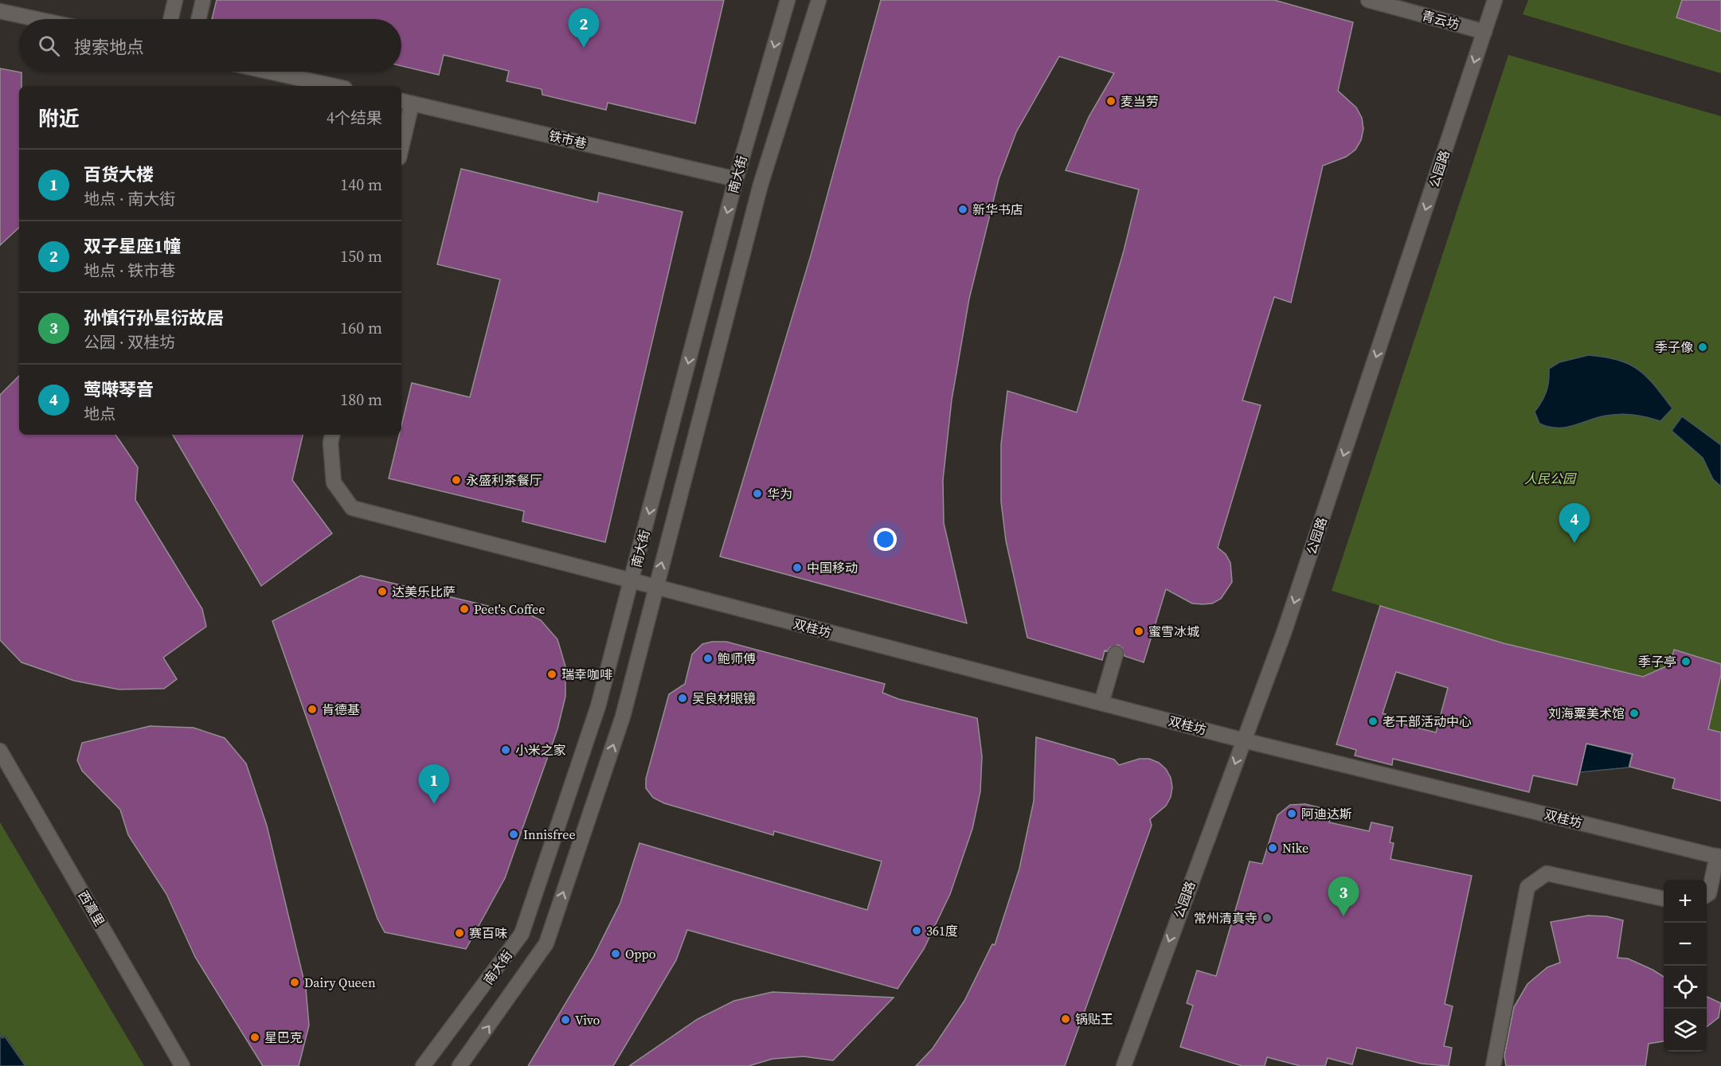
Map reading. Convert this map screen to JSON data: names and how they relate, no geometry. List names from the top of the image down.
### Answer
{
  "streets": {
    "street": [
      "青云坊",
      "铁市巷",
      "公园路",
      "南大街",
      "双桂坊",
      "西瀛里"
    ]
  },
  "crossings": [
    ["青云坊", "公园路"],
    ["铁市巷", "南大街"],
    ["公园路", "双桂坊"],
    ["南大街", "双桂坊"]
  ],
  "one_way": ["公园路"],
  "parks": ["人民公园"],
  "places": [
    "麦当劳",
    "新华书店",
    "季子像",
    "永盛利茶餐厅",
    "华为",
    "中国移动",
    "达美乐比萨",
    "Peet's Coffee",
    "蜜雪冰城",
    "鲍师傅",
    "季子亭",
    "瑞幸咖啡",
    "吴良材眼镜",
    "肯德基",
    "刘海粟美术馆",
    "老干部活动中心",
    "小米之家",
    "阿迪达斯",
    "Innisfree",
    "Nike",
    "常州清真寺",
    "361度",
    "赛百味",
    "Oppo",
    "Dairy Queen",
    "锅贴王",
    "Vivo",
    "星巴克"
  ],
  "page": {
    "pins": [
      "2",
      "4",
      "1",
      "3"
    ],
    "search": "搜索地点",
    "heading": ["附近", "4个结果"],
    "list": [
      {
        "mark": "1",
        "name": "百货大楼",
        "note": "地点 · 南大街",
        "value": "140 m"
      },
      {
        "mark": "2",
        "name": "双子星座1幢",
        "note": "地点 · 铁市巷",
        "value": "150 m"
      },
      {
        "mark": "3",
        "name": "孙慎行孙星衍故居",
        "note": "公园 · 双桂坊",
        "value": "160 m"
      },
      {
        "mark": "4",
        "name": "莺啭琴音",
        "note": "地点",
        "value": "180 m"
      }
    ],
    "map_buttons": ["+", "−"]
  }
}
